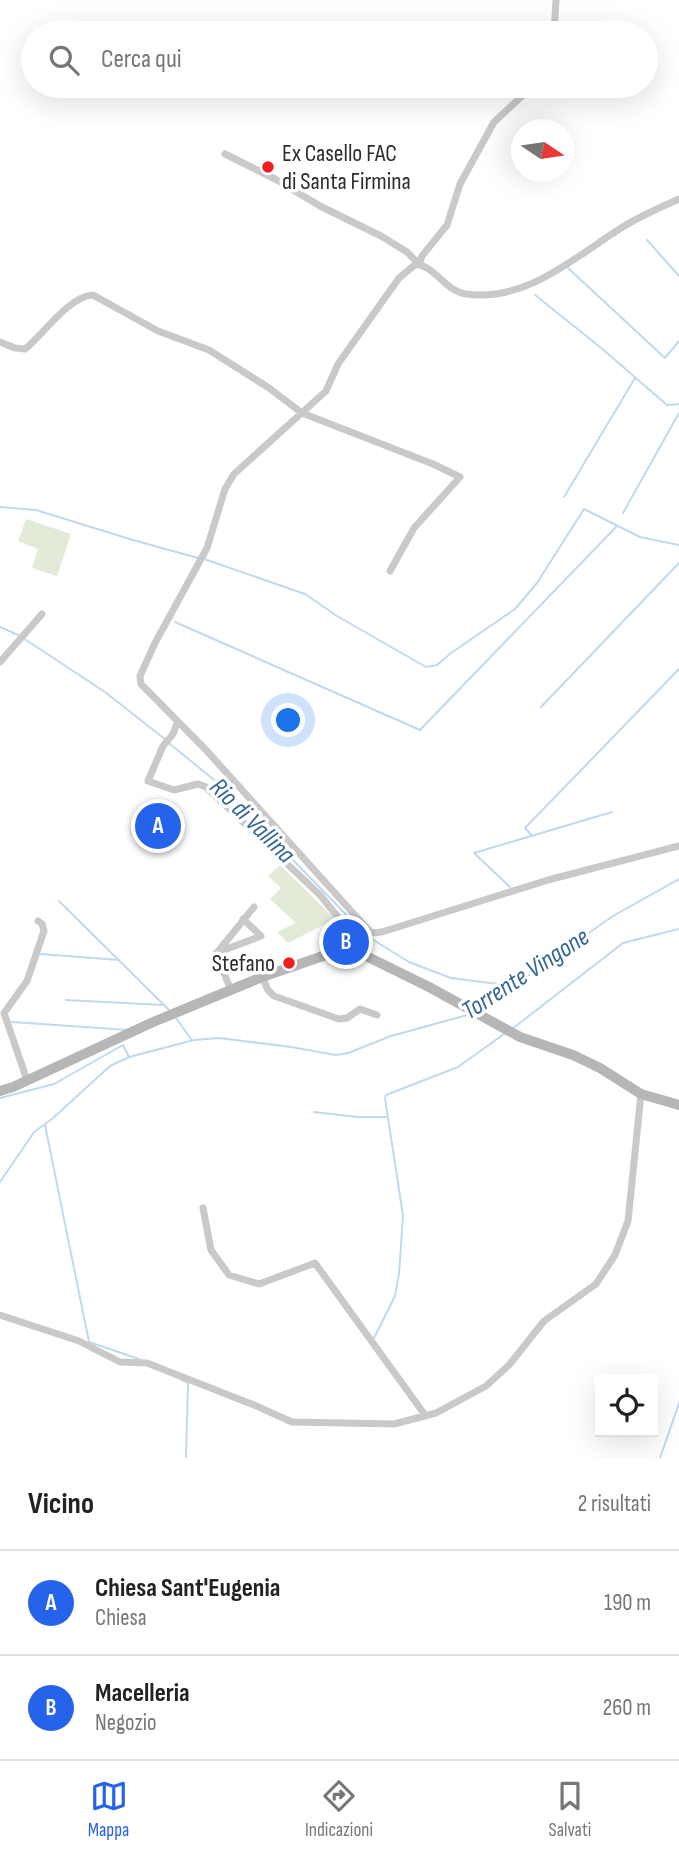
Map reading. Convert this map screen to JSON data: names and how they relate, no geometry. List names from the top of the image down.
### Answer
{
  "water": ["Rio di Vallina", "Torrente Vingone"],
  "places": ["Ex Casello FAC di Santa Firmina", "Stefano"],
  "north": "right",
  "page": {
    "search": "Cerca qui",
    "pins": ["A", "B"],
    "heading": ["Vicino", "2 risultati"],
    "list": [
      {
        "mark": "A",
        "name": "Chiesa Sant'Eugenia",
        "note": "Chiesa",
        "value": "190 m"
      },
      {
        "mark": "B",
        "name": "Macelleria",
        "note": "Negozio",
        "value": "260 m"
      }
    ],
    "nav": ["Mappa", "Indicazioni", "Salvati"]
  }
}
